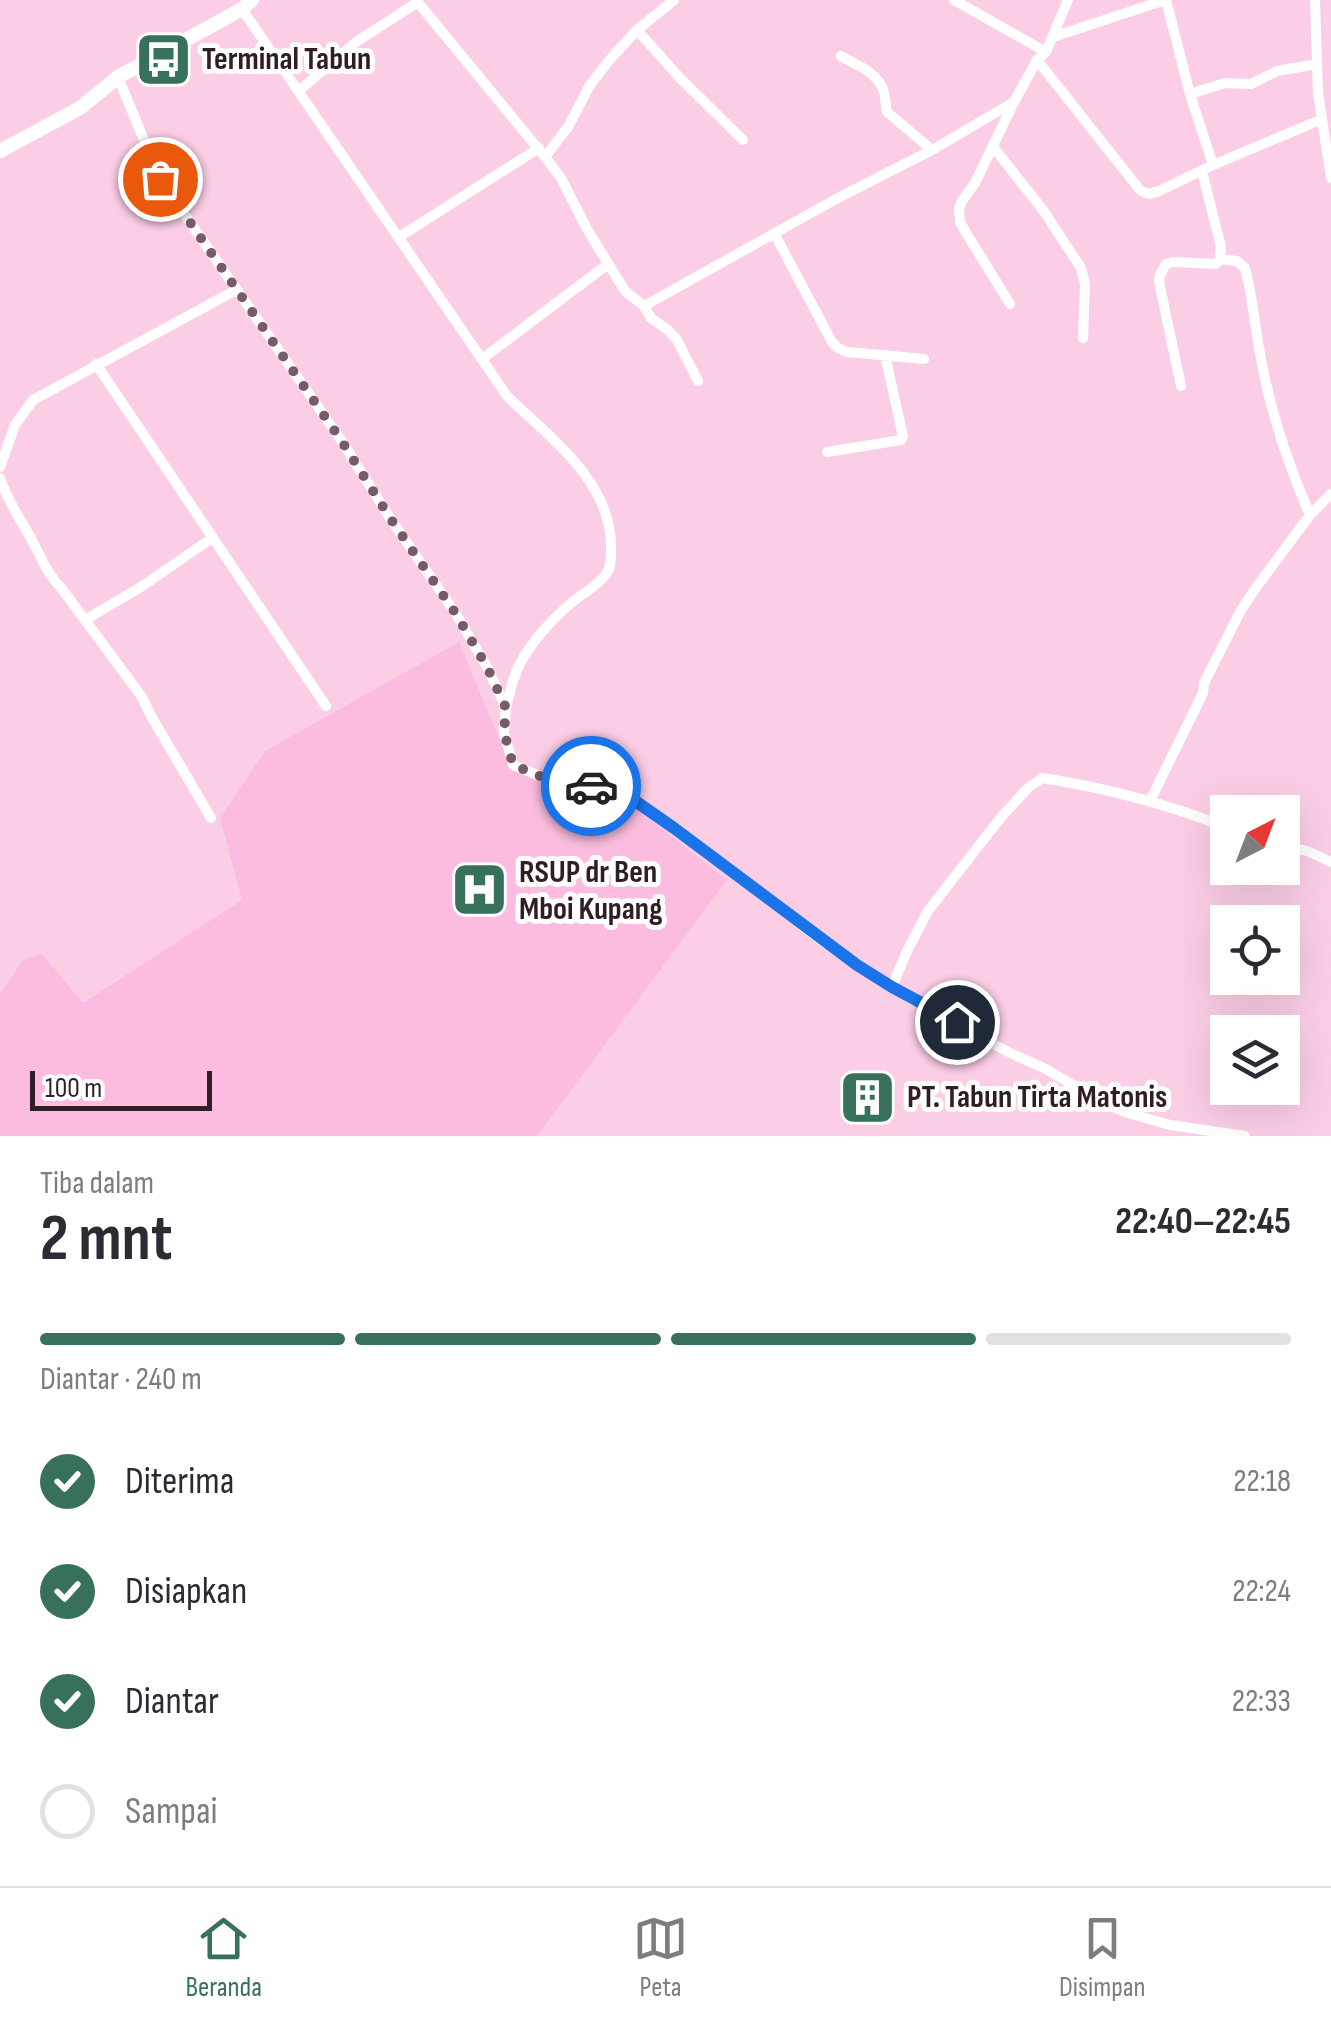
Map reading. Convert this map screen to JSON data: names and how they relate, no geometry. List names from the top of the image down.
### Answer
{
  "places": {
    "bus stop": ["Terminal Tabun"],
    "hospital": ["RSUP dr Ben Mboi Kupang"],
    "building": ["PT. Tabun Tirta Matonis"]
  },
  "scale_bar": "100 m",
  "north": "top right",
  "page": {
    "scale": "100 m",
    "heading": ["2 mnt", "Tiba dalam", "22:40–22:45"],
    "bar": "Diantar · 240 m",
    "list": [
      ["Diterima", "22:18"],
      ["Disiapkan", "22:24"],
      ["Diantar", "22:33"],
      "Sampai"
    ],
    "tabs": ["Beranda", "Peta", "Disimpan"]
  }
}
